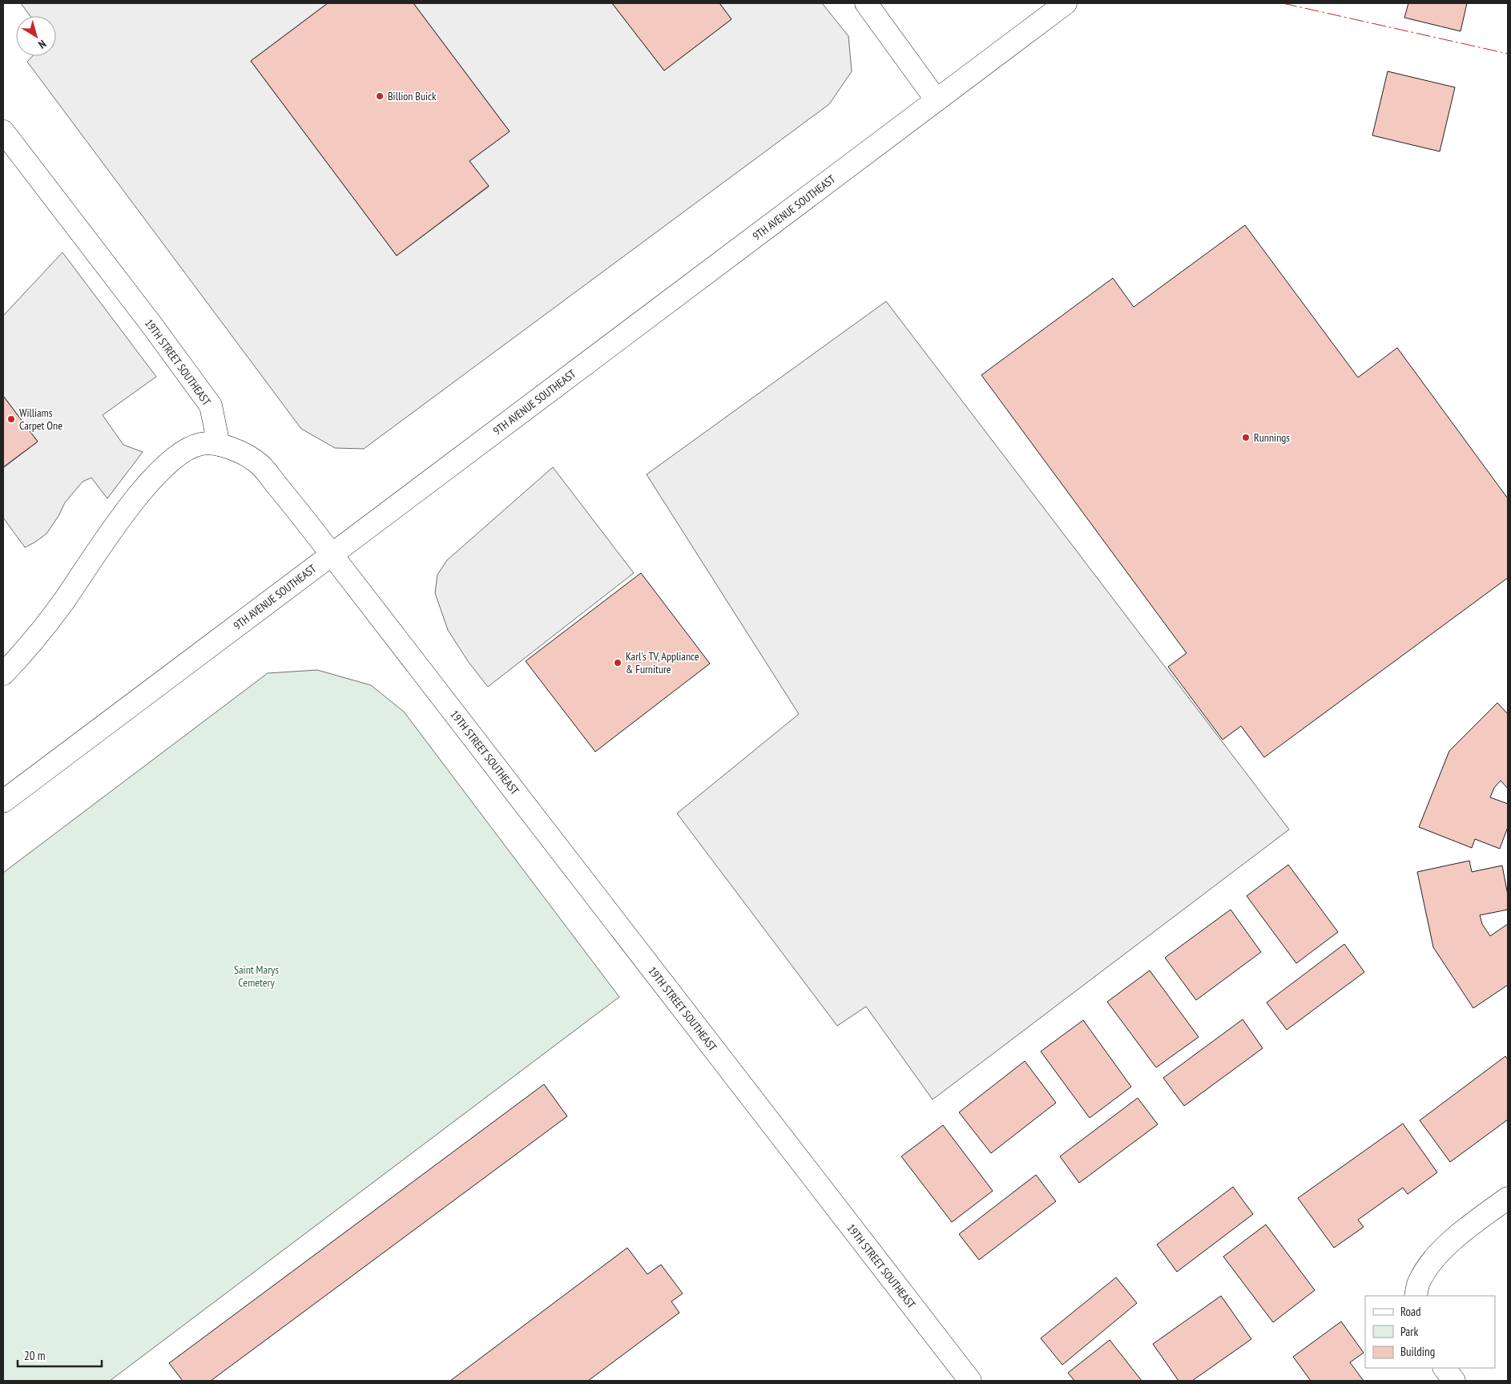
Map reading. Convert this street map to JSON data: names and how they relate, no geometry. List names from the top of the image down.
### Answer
{
  "streets": {
    "main road": ["9TH AVENUE SOUTHEAST", "19TH STREET SOUTHEAST"]
  },
  "crossings": [
    ["9TH AVENUE SOUTHEAST", "19TH STREET SOUTHEAST"]
  ],
  "parks": ["Saint Marys Cemetery"],
  "places": [
    "Billion Buick",
    "Williams Carpet One",
    "Runnings",
    "Karl's TV, Appliance & Furniture"
  ],
  "legend": ["Road", "Park", "Building"],
  "scale_bar": "20 m",
  "north": "bottom right"
}
